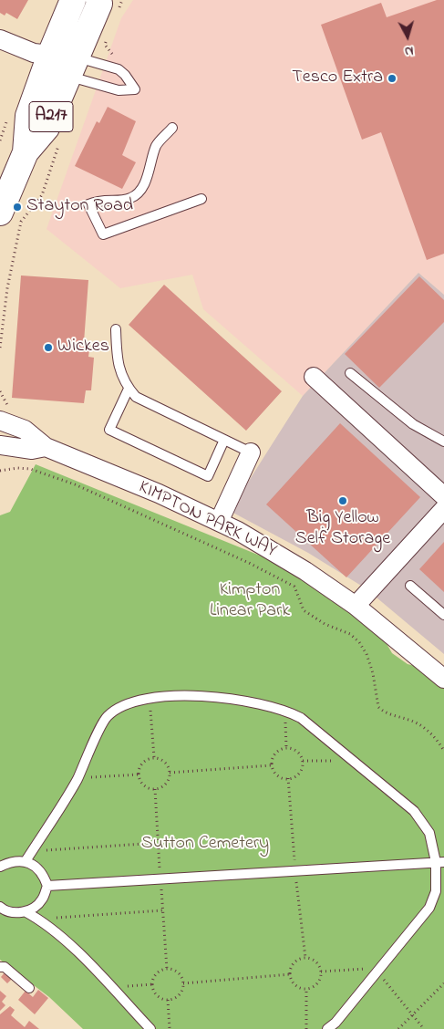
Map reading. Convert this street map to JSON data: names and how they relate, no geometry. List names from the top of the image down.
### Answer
{
  "streets": {
    "highway": ["A217"],
    "street": ["KIMPTON PARK WAY"]
  },
  "parks": ["Kimpton Linear Park", "Sutton Cemetery"],
  "places": [
    "Tesco Extra",
    "Stayton Road",
    "Wickes",
    "Big Yellow Self Storage"
  ],
  "north": "bottom"
}
